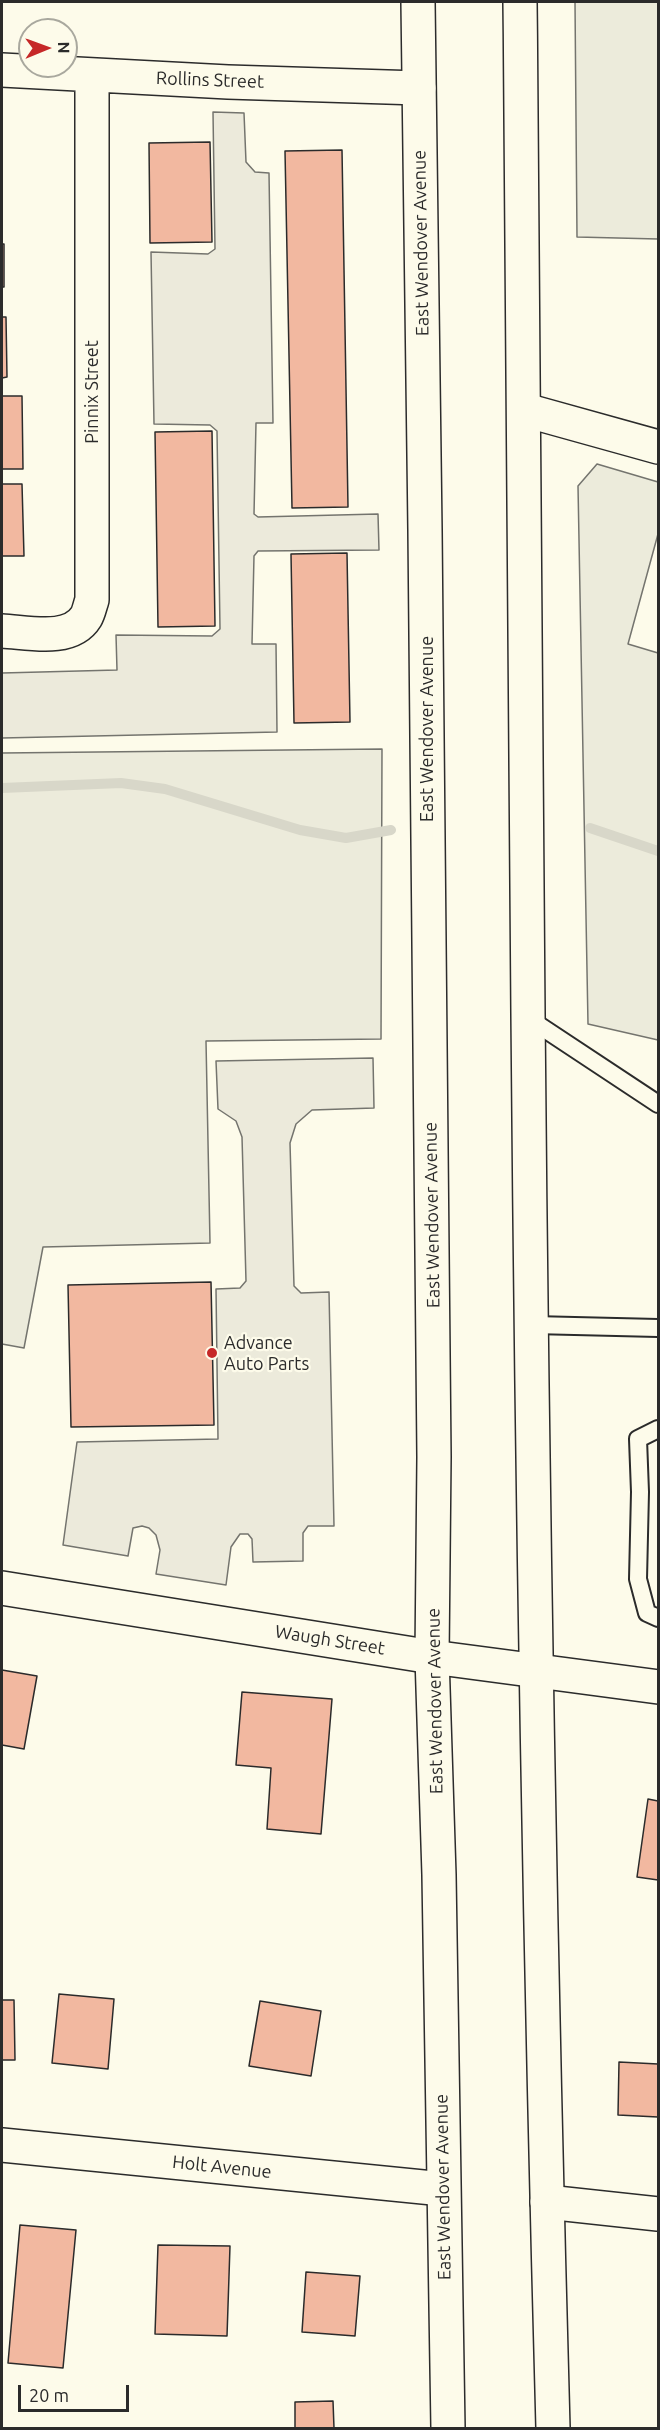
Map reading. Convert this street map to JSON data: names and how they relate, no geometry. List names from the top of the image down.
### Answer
{
  "streets": {
    "main road": [
      "Rollins Street",
      "East Wendover Avenue",
      "Pinnix Street",
      "Waugh Street",
      "Holt Avenue"
    ]
  },
  "crossings": [
    ["Rollins Street", "East Wendover Avenue"],
    ["Rollins Street", "Pinnix Street"],
    ["East Wendover Avenue", "Waugh Street"],
    ["East Wendover Avenue", "Holt Avenue"]
  ],
  "places": ["Advance Auto Parts"],
  "scale_bar": "20 m",
  "north": "right"
}
